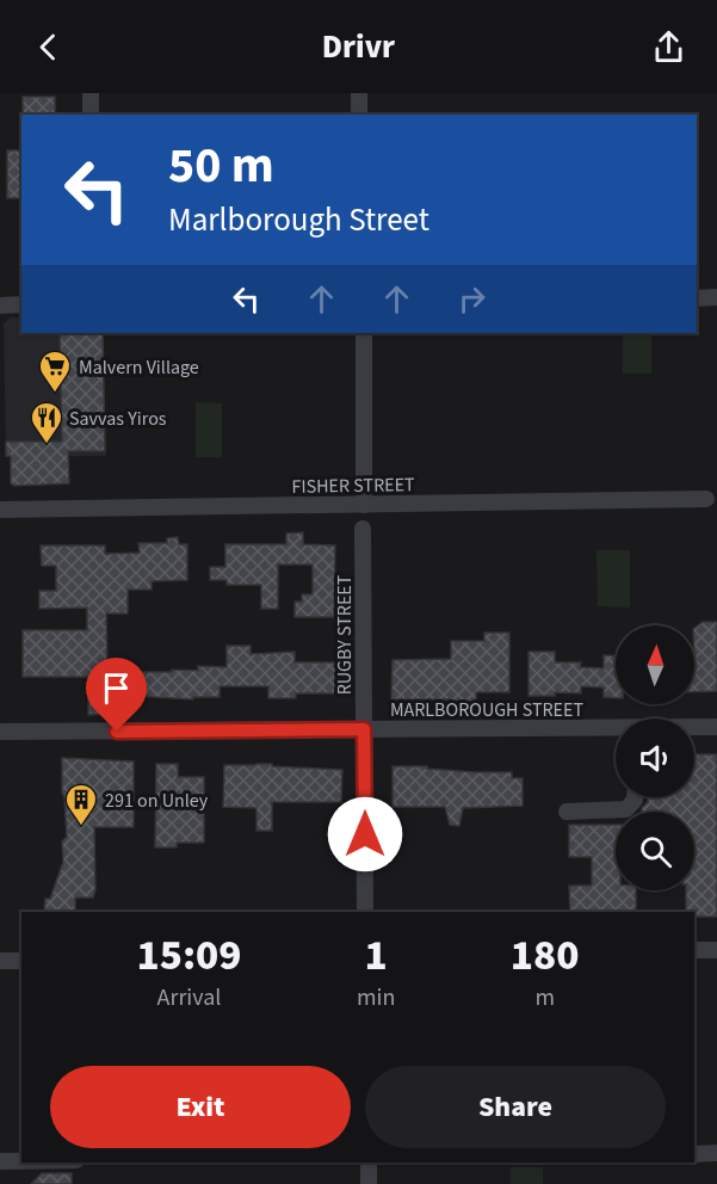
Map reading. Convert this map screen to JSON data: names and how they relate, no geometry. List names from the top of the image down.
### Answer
{
  "streets": {
    "street": ["FISHER STREET", "RUGBY STREET", "MARLBOROUGH STREET"]
  },
  "crossings": [
    ["RUGBY STREET", "MARLBOROUGH STREET"]
  ],
  "places": {
    "supermarket": ["Malvern Village"],
    "restaurant": ["Savvas Yiros"],
    "building": ["291 on Unley"]
  },
  "north": "top",
  "page": {
    "header": "Drivr",
    "turn": ["50 m", "Marlborough Street"],
    "eta": [
      "15:09",
      "Arrival",
      "1",
      "min",
      "180",
      "m"
    ],
    "buttons": ["Exit", "Share"]
  }
}
